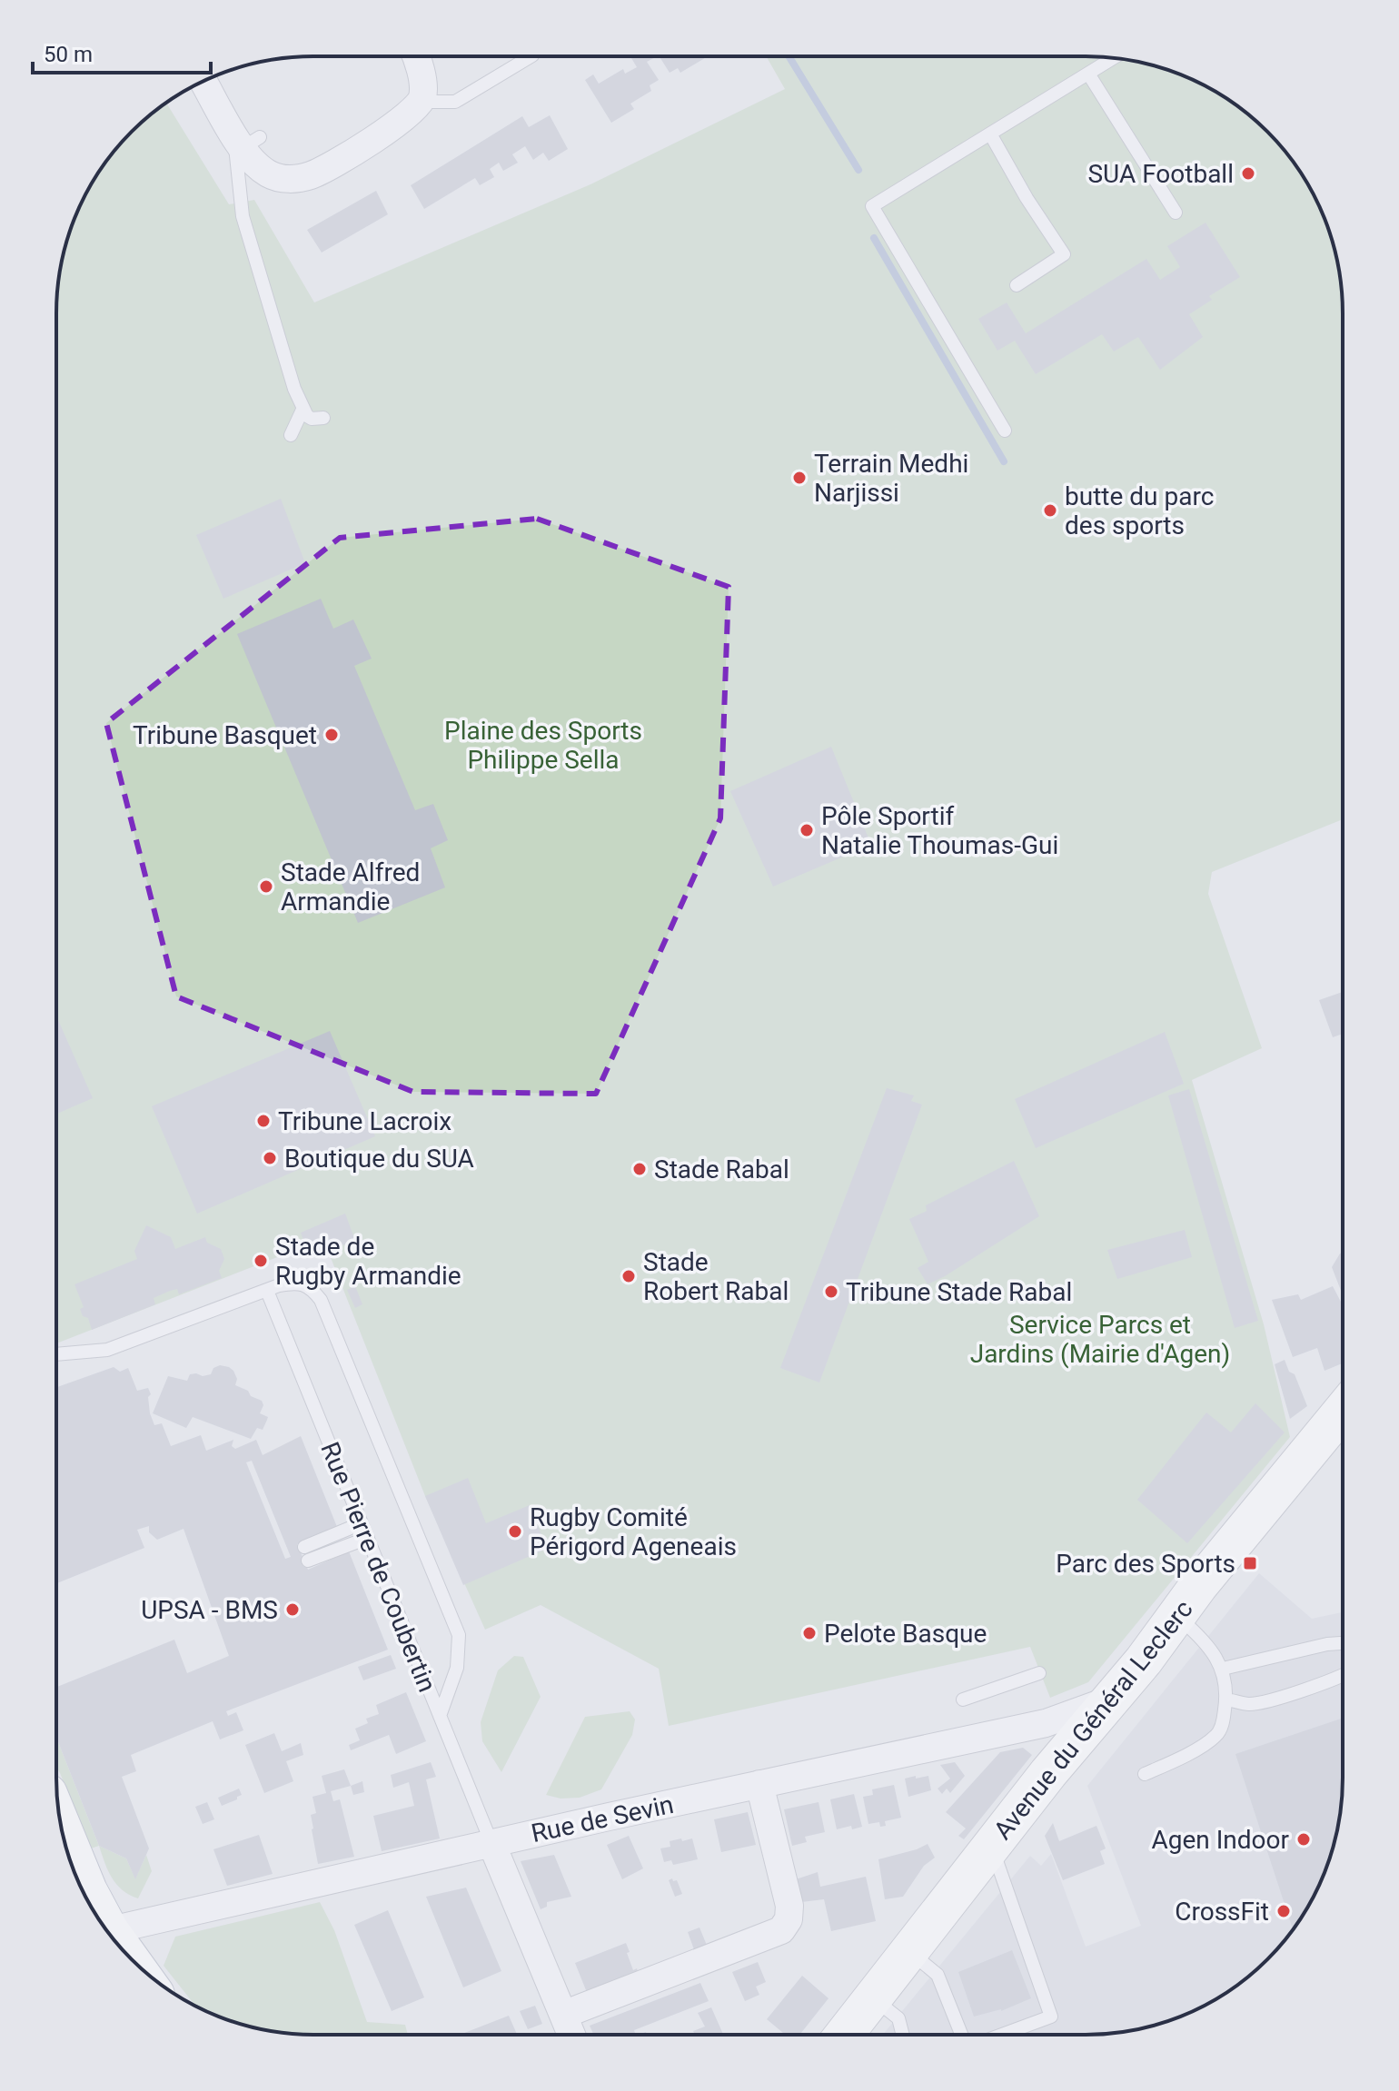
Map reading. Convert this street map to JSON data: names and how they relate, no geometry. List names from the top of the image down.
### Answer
{
  "streets": {
    "street": ["Avenue du Général Leclerc", "Rue de Sevin"],
    "lane": ["Rue Pierre de Coubertin"]
  },
  "crossings": [
    ["Rue Pierre de Coubertin", "Rue de Sevin"],
    ["Avenue du Général Leclerc", "Rue de Sevin"]
  ],
  "parks": ["Plaine des Sports Philippe Sella", "Service Parcs et Jardins (Mairie d'Agen)"],
  "places": {
    "other": [
      "SUA Football",
      "Terrain Medhi Narjissi",
      "butte du parc des sports",
      "Tribune Basquet",
      "Pôle Sportif Natalie Thoumas-Gui",
      "Stade Alfred Armandie",
      "Tribune Lacroix",
      "Boutique du SUA",
      "Stade Rabal",
      "Stade de Rugby Armandie",
      "Stade Robert Rabal",
      "Tribune Stade Rabal",
      "Rugby Comité Périgord Ageneais",
      "UPSA - BMS",
      "Pelote Basque",
      "Agen Indoor",
      "CrossFit"
    ],
    "transit": ["Parc des Sports"]
  },
  "scale_bar": "50 m"
}
